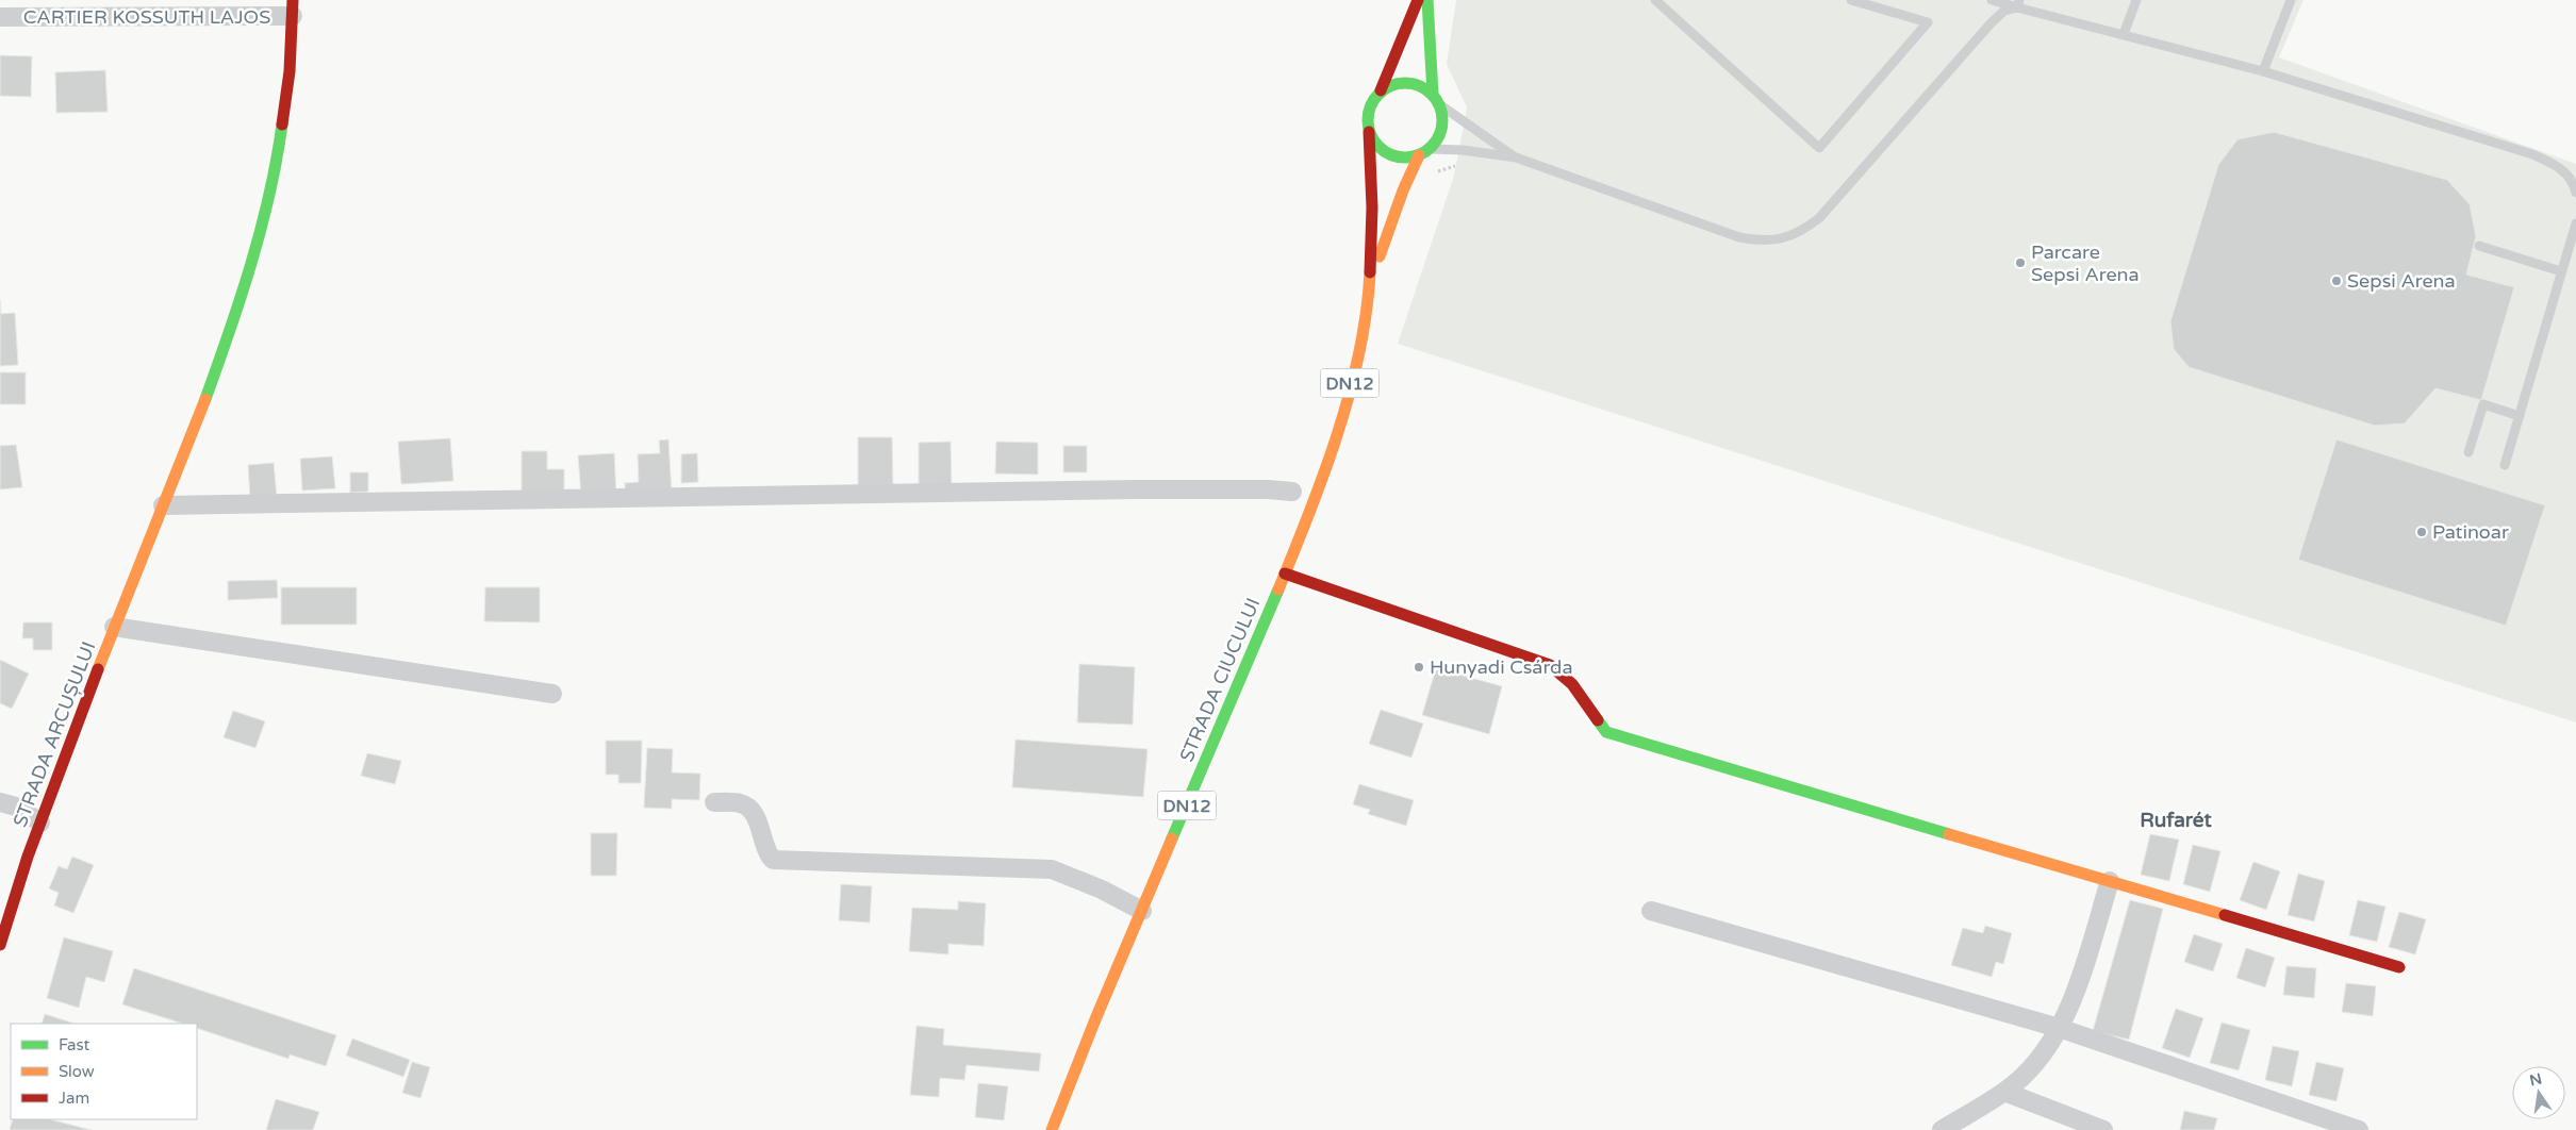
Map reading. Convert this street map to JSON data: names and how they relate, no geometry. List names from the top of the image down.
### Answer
{
  "streets": {
    "main road": ["DN12", "STRADA CIUCULUI", "STRADA ARCUȘULUI"],
    "street": ["CARTIER KOSSUTH LAJOS"]
  },
  "crossings": [
    ["CARTIER KOSSUTH LAJOS", "STRADA ARCUȘULUI"],
    ["DN12", "STRADA CIUCULUI"]
  ],
  "districts": ["Rufarét"],
  "places": [
    "Parcare Sepsi Arena",
    "Sepsi Arena",
    "Patinoar",
    "Hunyadi Csárda"
  ],
  "legend": ["Fast", "Slow", "Jam"],
  "north": "top"
}
